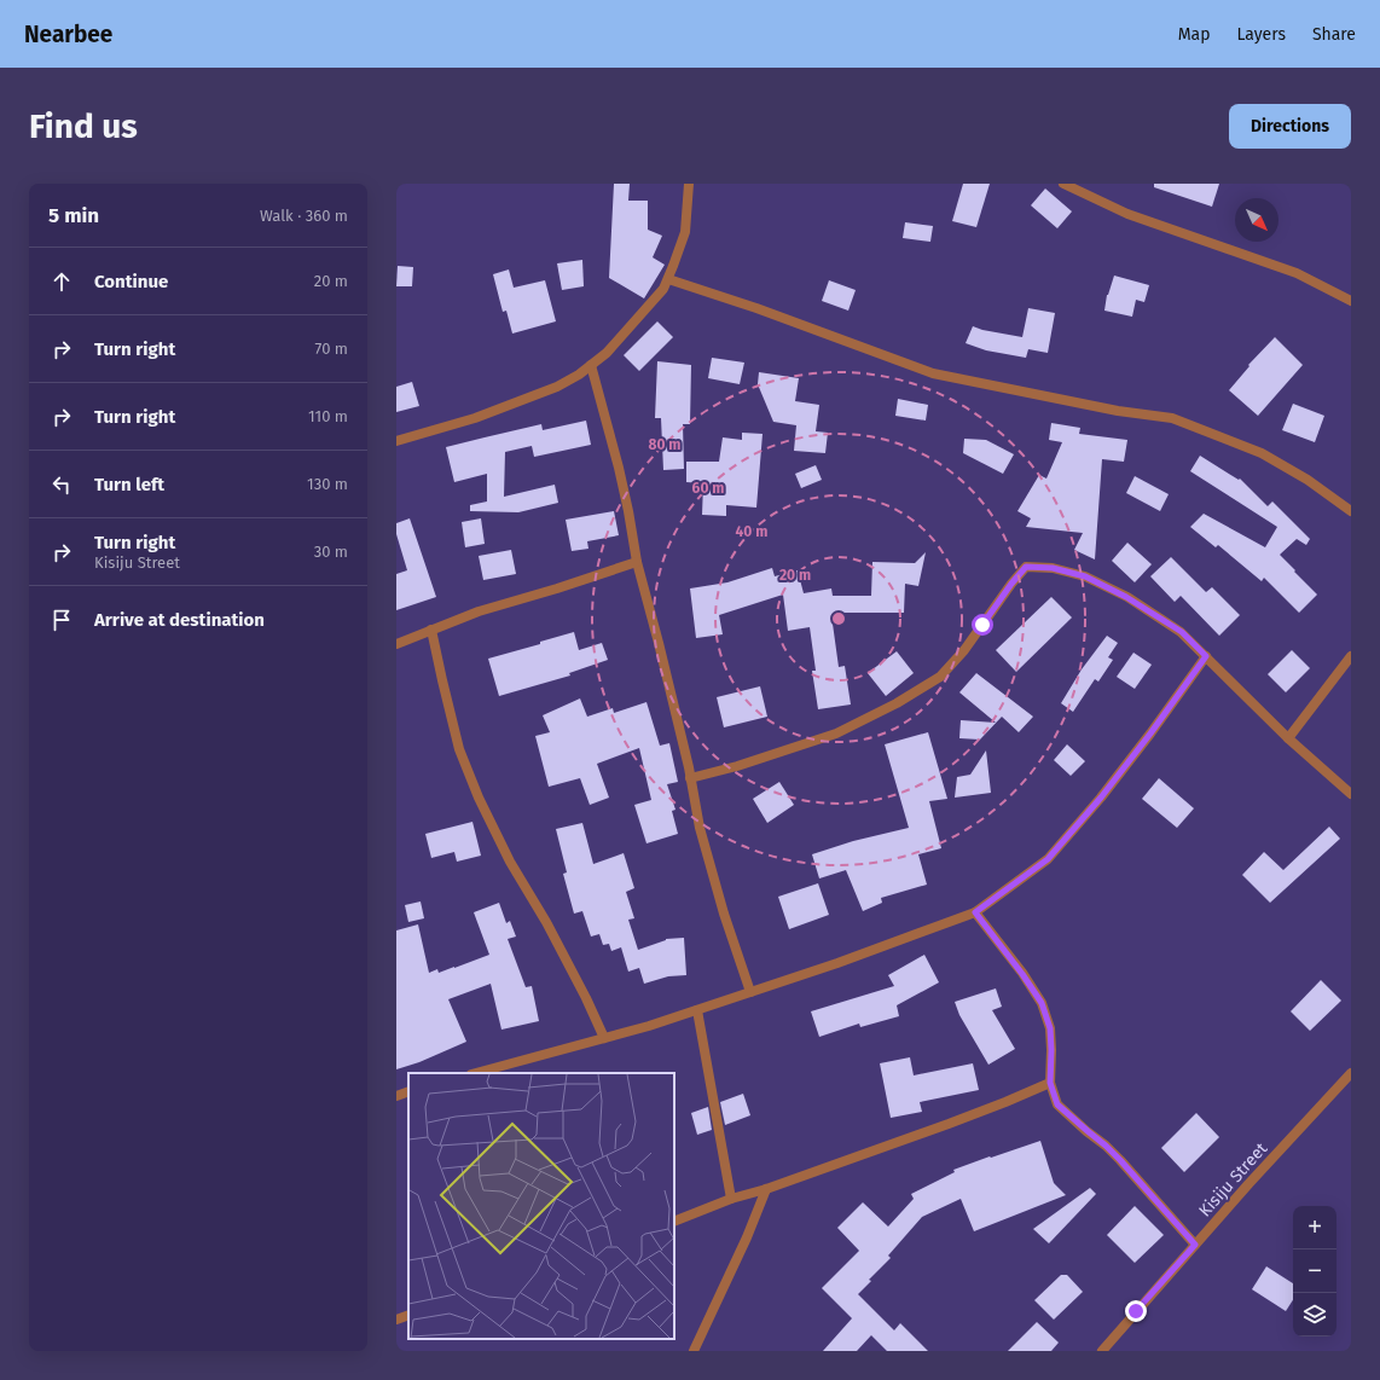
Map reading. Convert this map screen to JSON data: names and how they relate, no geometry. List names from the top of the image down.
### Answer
{
  "streets": {
    "street": ["Kisiju Street"]
  },
  "north": "bottom right",
  "page": {
    "header": "Nearbee",
    "nav": ["Map", "Layers", "Share"],
    "buttons": "Directions",
    "title": "Find us",
    "heading": ["5 min", "Walk · 360 m"],
    "list": [
      ["Continue", "20 m"],
      ["Turn right", "70 m"],
      ["Turn right", "110 m"],
      ["Turn left", "130 m"],
      ["Turn right", "Kisiju Street", "30 m"],
      "Arrive at destination"
    ],
    "map_buttons": ["+", "−"]
  },
  "rings": [
    "80 m",
    "60 m",
    "40 m",
    "20 m"
  ]
}
